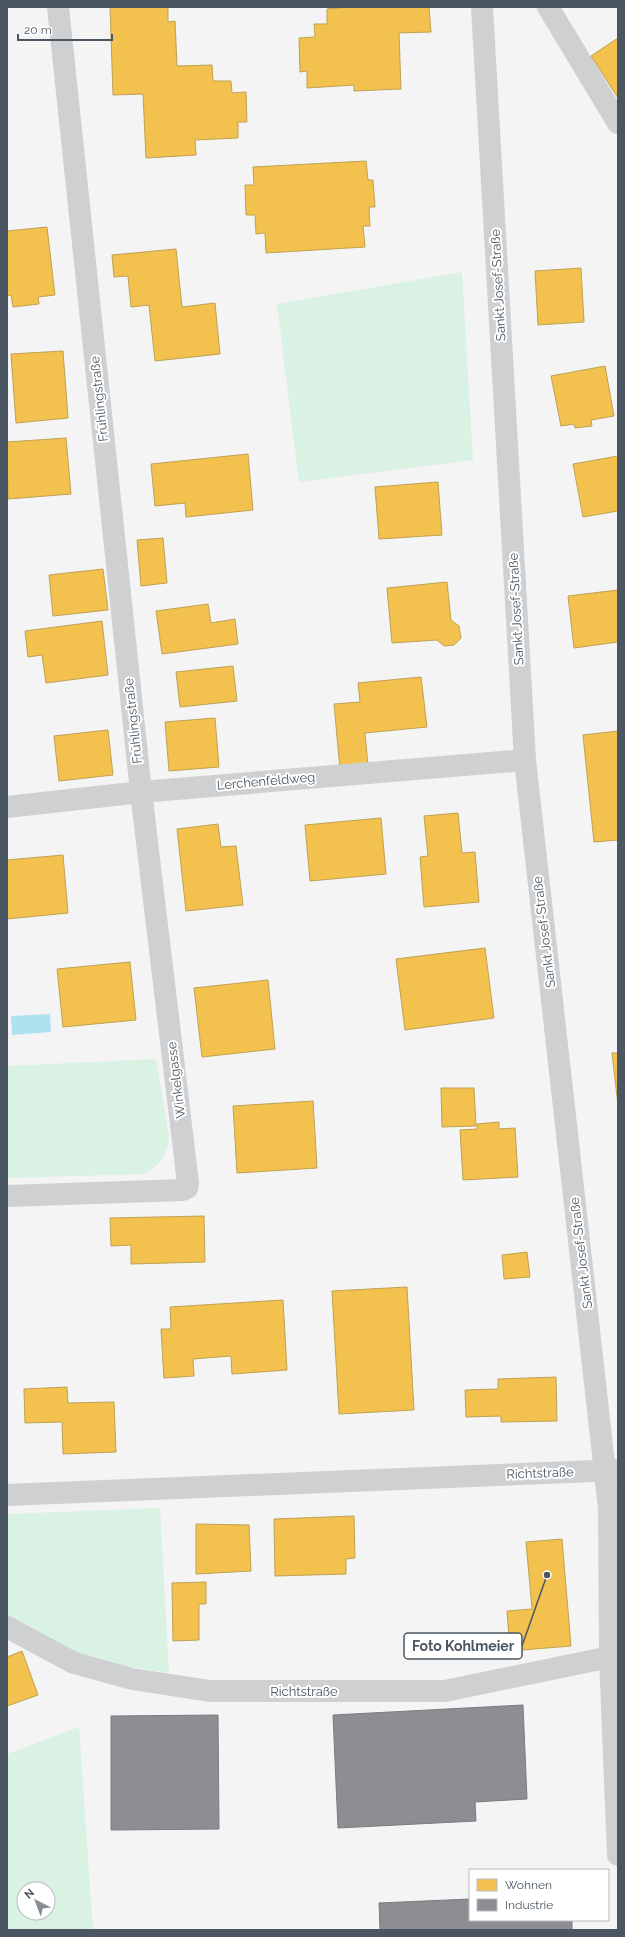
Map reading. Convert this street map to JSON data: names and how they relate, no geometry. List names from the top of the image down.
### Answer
{
  "streets": {
    "street": [
      "Sankt Josef-Straße",
      "Frühlingstraße",
      "Lerchenfeldweg",
      "Winkelgasse",
      "Richtstraße"
    ]
  },
  "crossings": [
    ["Sankt Josef-Straße", "Lerchenfeldweg"],
    ["Sankt Josef-Straße", "Richtstraße"],
    ["Frühlingstraße", "Lerchenfeldweg"],
    ["Frühlingstraße", "Winkelgasse"],
    ["Lerchenfeldweg", "Winkelgasse"]
  ],
  "places": ["Foto Kohlmeier"],
  "legend": ["Wohnen", "Industrie"],
  "scale_bar": "20 m",
  "north": "top left"
}
